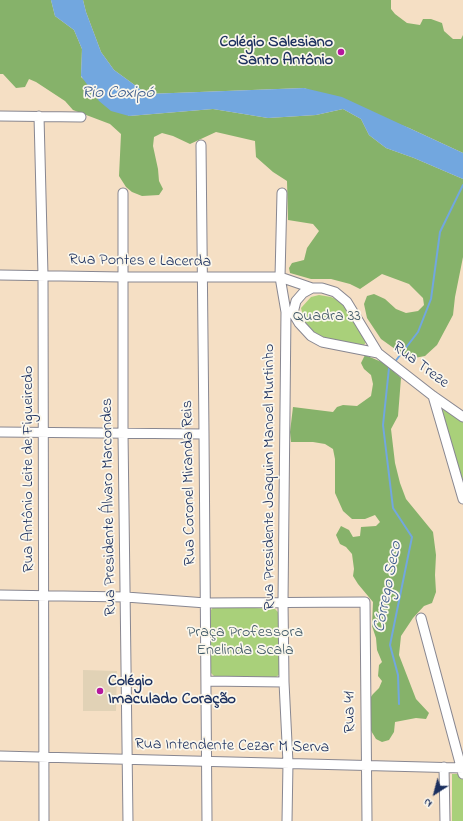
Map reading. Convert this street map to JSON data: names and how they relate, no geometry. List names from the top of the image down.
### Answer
{
  "streets": {
    "street": [
      "Rua Pontes e Lacerda",
      "Rua Treze",
      "Rua Antônio Leite de Figueiredo",
      "Rua Presidente Joaquim Manoel Murtinho",
      "Rua Coronel Miranda Reis",
      "Rua Presidente Álvaro Marcondes",
      "Rua 41",
      "Rua Intendente Cezar M Serva"
    ]
  },
  "crossings": [
    ["Rua Pontes e Lacerda", "Rua Treze"],
    ["Rua Pontes e Lacerda", "Rua Antônio Leite de Figueiredo"],
    ["Rua Pontes e Lacerda", "Rua Presidente Joaquim Manoel Murtinho"],
    ["Rua Pontes e Lacerda", "Rua Coronel Miranda Reis"],
    ["Rua Pontes e Lacerda", "Rua Presidente Álvaro Marcondes"],
    ["Rua Treze", "Rua Presidente Joaquim Manoel Murtinho"],
    ["Rua Antônio Leite de Figueiredo", "Rua Intendente Cezar M Serva"],
    ["Rua Presidente Joaquim Manoel Murtinho", "Rua 41"],
    ["Rua Presidente Joaquim Manoel Murtinho", "Rua Intendente Cezar M Serva"],
    ["Rua Coronel Miranda Reis", "Rua Intendente Cezar M Serva"],
    ["Rua Presidente Álvaro Marcondes", "Rua Intendente Cezar M Serva"],
    ["Rua 41", "Rua Intendente Cezar M Serva"]
  ],
  "water": ["Rio Coxipó", "Córrego Seco"],
  "parks": ["Quadra 33", "Praça Professora Enelinda Scala"],
  "places": ["Colégio Salesiano Santo Antônio", "Colégio Imaculado Coração"],
  "north": "bottom left"
}
